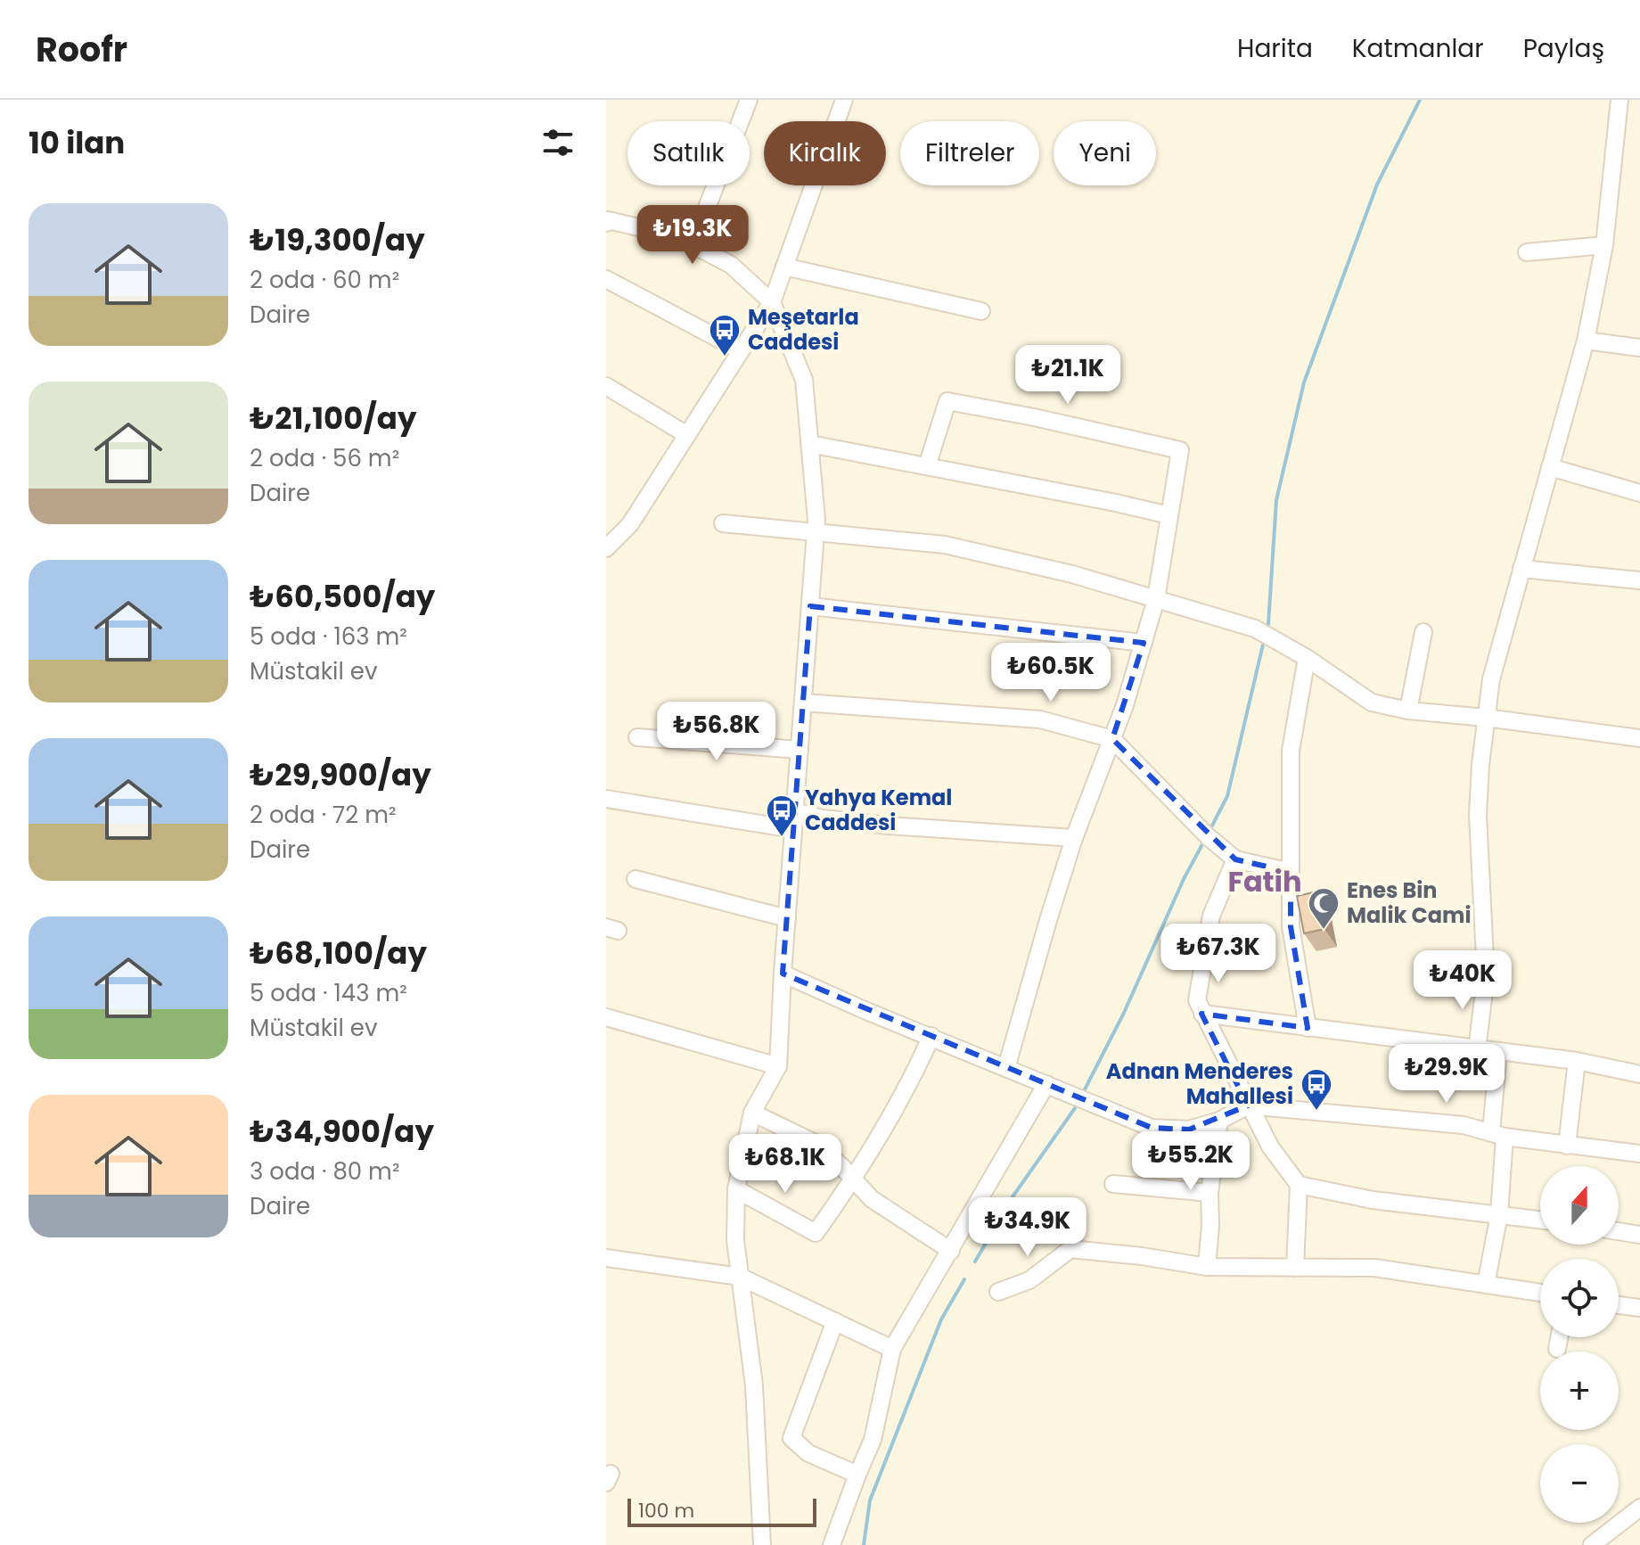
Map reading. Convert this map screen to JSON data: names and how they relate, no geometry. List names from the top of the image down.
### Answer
{
  "districts": ["Fatih"],
  "places": {
    "bus stop": ["Meşetarla Caddesi", "Yahya Kemal Caddesi", "Adnan Menderes Mahallesi"],
    "mosque": ["Enes Bin Malik Cami"]
  },
  "scale_bar": "100 m",
  "north": "top",
  "page": {
    "header": "Roofr",
    "nav": ["Harita", "Katmanlar", "Paylaş"],
    "heading": "10 ilan",
    "chip": [
      "Satılık",
      "Kiralık",
      "Filtreler",
      "Yeni"
    ],
    "list": [
      {
        "name": "₺19,300/ay",
        "note": "2 oda · 60 m² · Daire"
      },
      {
        "name": "₺21,100/ay",
        "note": "2 oda · 56 m² · Daire"
      },
      {
        "name": "₺60,500/ay",
        "note": "5 oda · 163 m² · Müstakil ev"
      },
      {
        "name": "₺29,900/ay",
        "note": "2 oda · 72 m² · Daire"
      },
      {
        "name": "₺68,100/ay",
        "note": "5 oda · 143 m² · Müstakil ev"
      },
      {
        "name": "₺34,900/ay",
        "note": "3 oda · 80 m² · Daire"
      }
    ],
    "price": [
      "₺19.3K",
      "₺21.1K",
      "₺60.5K",
      "₺56.8K",
      "₺67.3K",
      "₺40K",
      "₺29.9K",
      "₺55.2K",
      "₺68.1K",
      "₺34.9K"
    ],
    "map_buttons": ["+", "−"],
    "scale": "100 m"
  }
}
